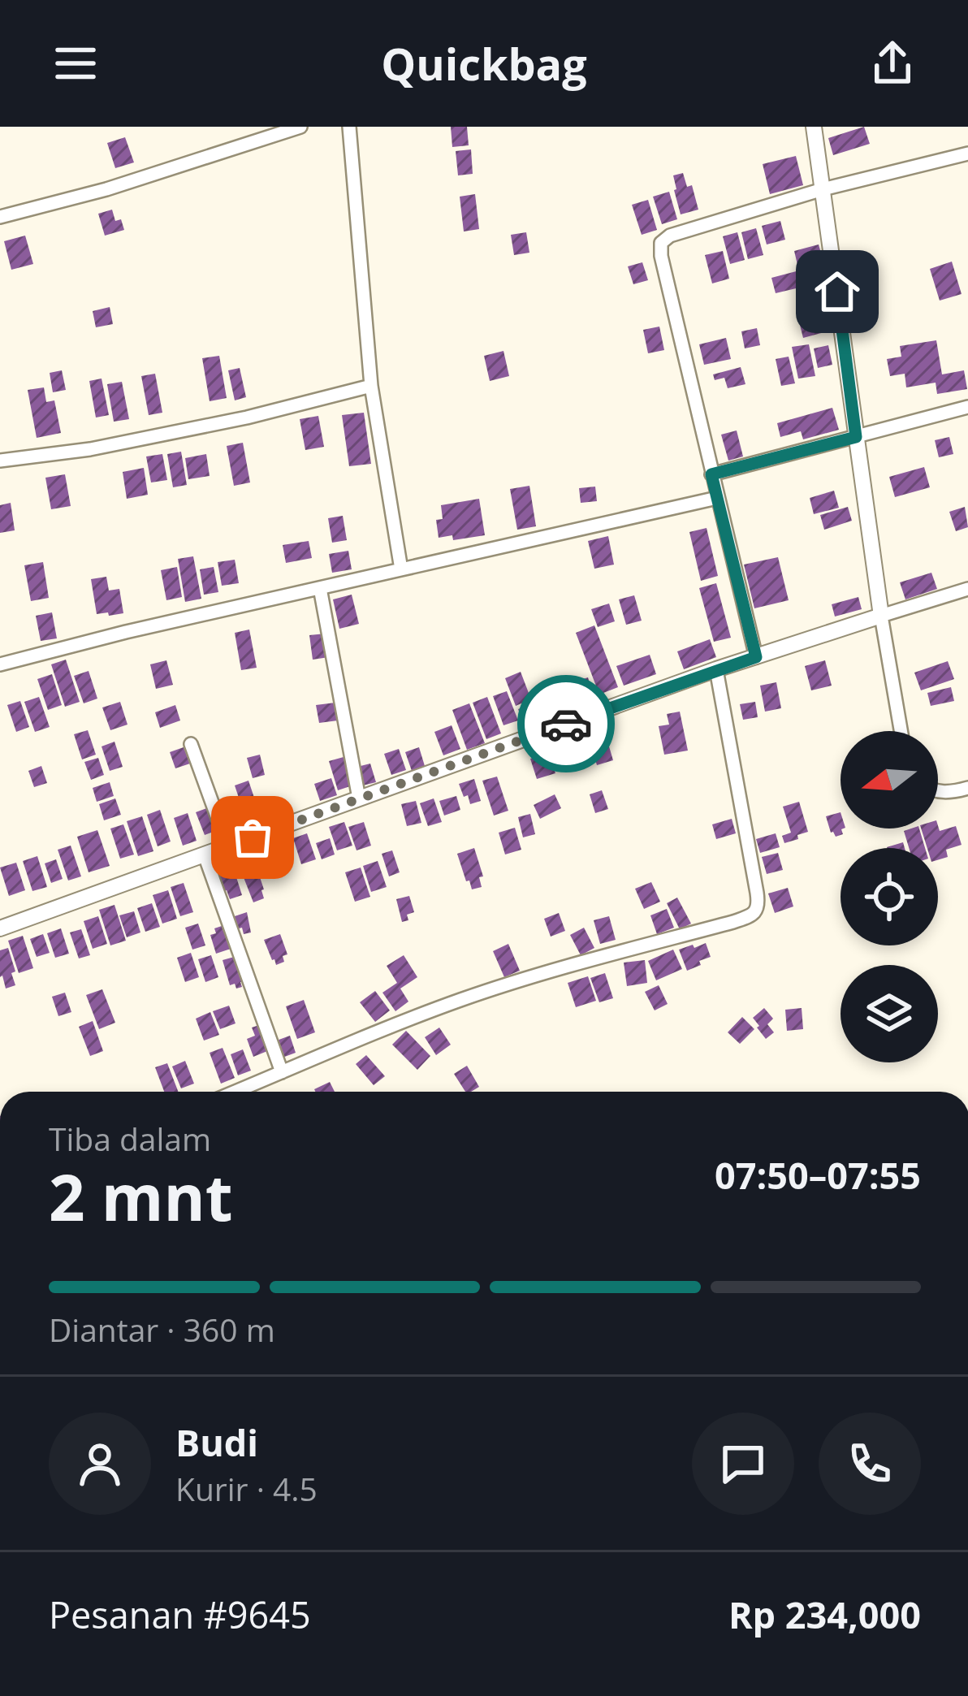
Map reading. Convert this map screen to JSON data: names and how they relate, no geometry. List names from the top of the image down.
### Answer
{
  "north": "left",
  "page": {
    "header": "Quickbag",
    "heading": ["2 mnt", "Tiba dalam", "07:50–07:55"],
    "panel": [
      "Budi",
      "Kurir · 4.5",
      "Pesanan #9645",
      "Rp 234,000"
    ],
    "bar": "Diantar · 360 m"
  }
}
